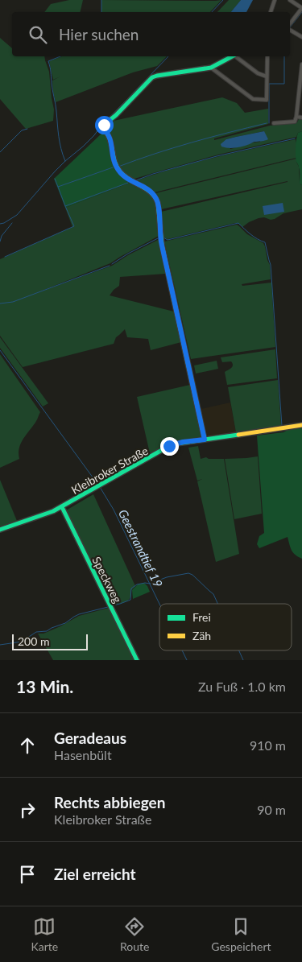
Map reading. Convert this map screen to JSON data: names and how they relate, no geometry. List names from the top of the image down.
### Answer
{
  "streets": {
    "street": ["Kleibroker Straße", "Speckweg"]
  },
  "crossings": [
    ["Kleibroker Straße", "Speckweg"]
  ],
  "water": ["Geestrandtief 19"],
  "legend": ["Frei", "Zäh"],
  "scale_bar": "200 m",
  "page": {
    "search": "Hier suchen",
    "scale": "200 m",
    "heading": ["13 Min.", "Zu Fuß · 1.0 km"],
    "list": [
      ["Geradeaus", "Hasenbült", "910 m"],
      ["Rechts abbiegen", "Kleibroker Straße", "90 m"],
      "Ziel erreicht"
    ],
    "nav": ["Karte", "Route", "Gespeichert"]
  }
}
